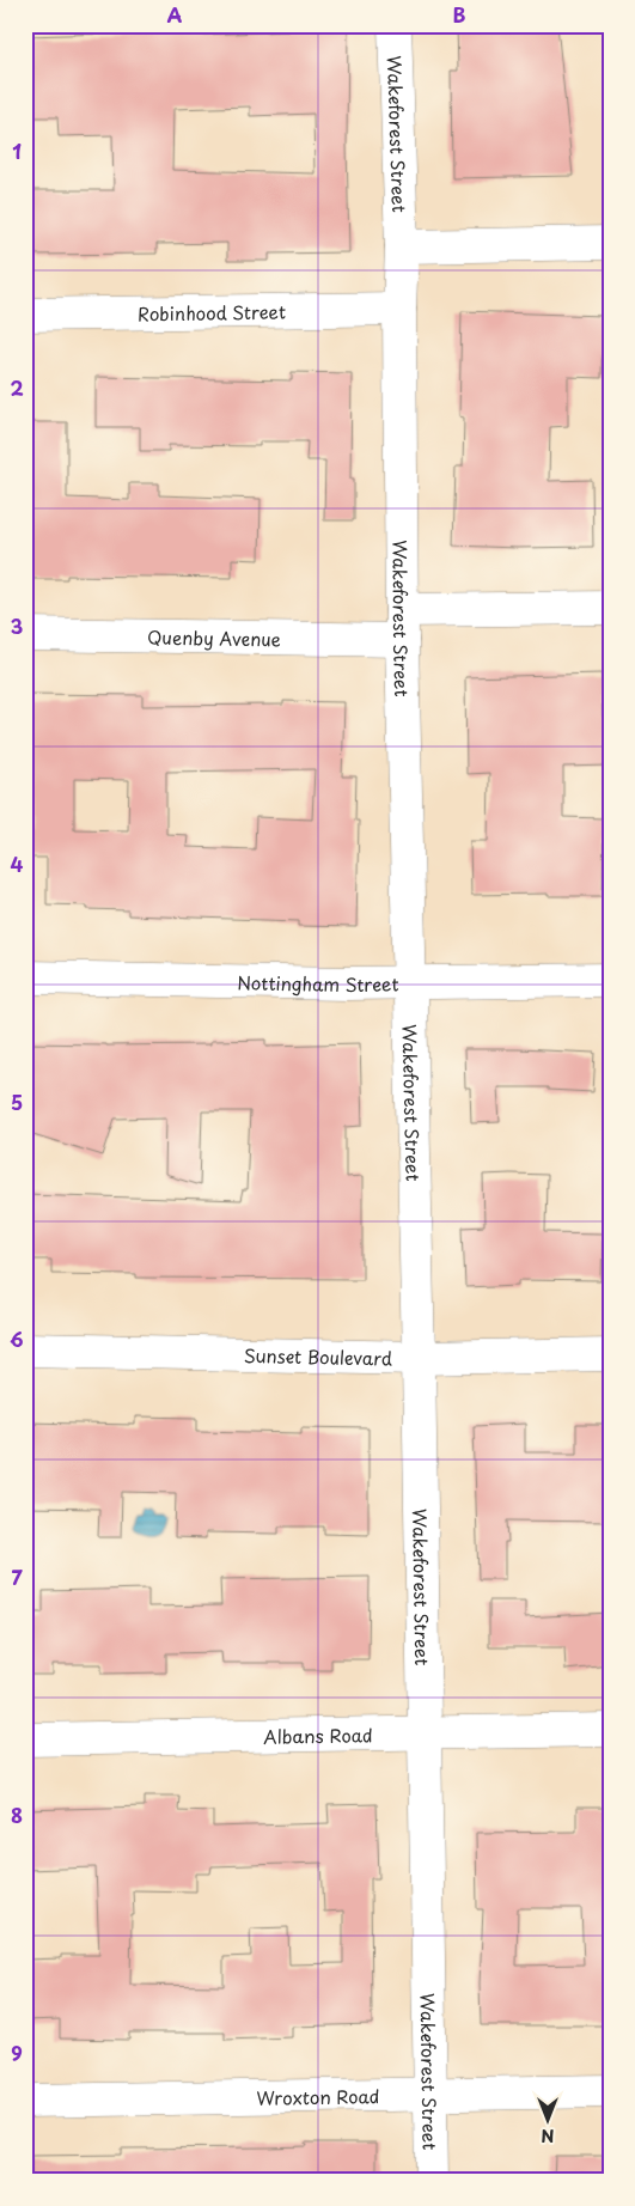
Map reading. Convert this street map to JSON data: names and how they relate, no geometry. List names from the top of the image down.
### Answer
{
  "streets": {
    "street": [
      "Wakeforest Street",
      "Robinhood Street",
      "Quenby Avenue",
      "Nottingham Street",
      "Sunset Boulevard",
      "Albans Road",
      "Wroxton Road"
    ]
  },
  "crossings": [
    ["Wakeforest Street", "Robinhood Street"],
    ["Wakeforest Street", "Quenby Avenue"],
    ["Wakeforest Street", "Nottingham Street"],
    ["Wakeforest Street", "Sunset Boulevard"],
    ["Wakeforest Street", "Albans Road"],
    ["Wakeforest Street", "Wroxton Road"]
  ],
  "north": "bottom",
  "grid": {
    "columns": ["A", "B"],
    "rows": [
      "1",
      "2",
      "3",
      "4",
      "5",
      "6",
      "7",
      "8",
      "9"
    ]
  }
}
